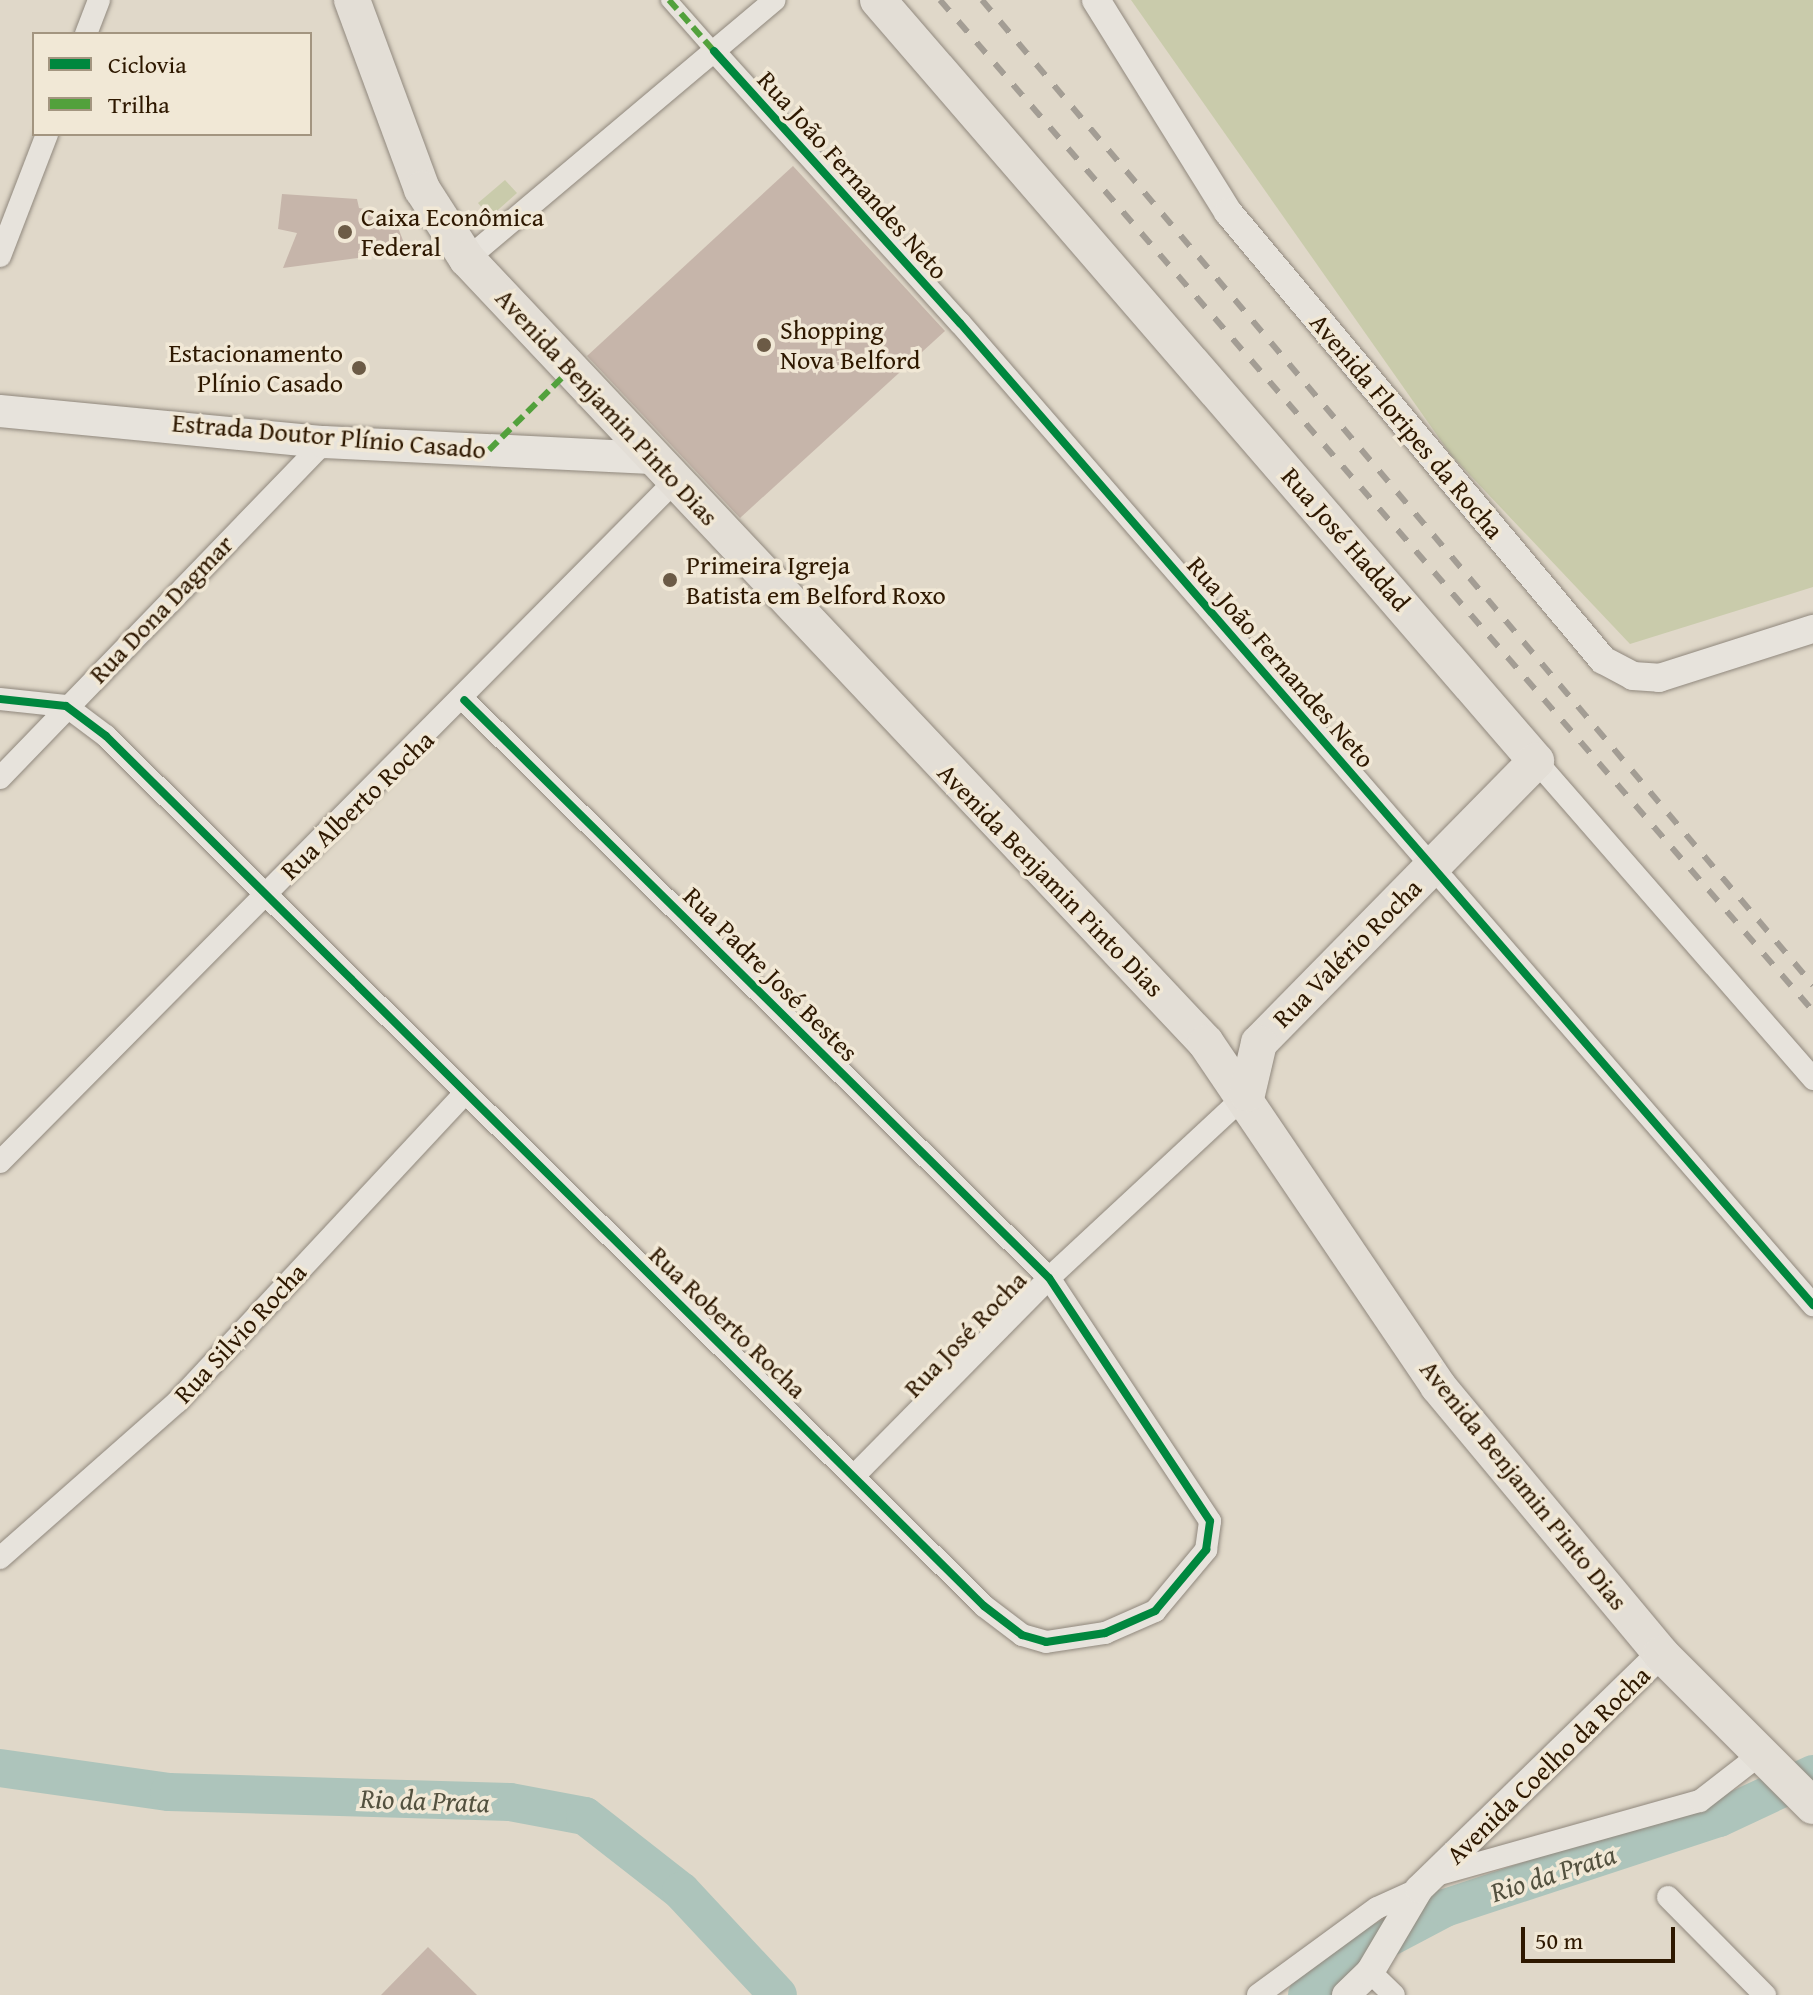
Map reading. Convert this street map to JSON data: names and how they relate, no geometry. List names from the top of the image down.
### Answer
{
  "streets": {
    "main road": [
      "Avenida Benjamin Pinto Dias",
      "Estrada Doutor Plínio Casado",
      "Rua José Haddad",
      "Rua Valério Rocha"
    ],
    "street": [
      "Rua João Fernandes Neto",
      "Avenida Floripes da Rocha",
      "Rua Dona Dagmar",
      "Rua Alberto Rocha",
      "Rua Padre José Bestes",
      "Rua Roberto Rocha",
      "Rua Silvio Rocha",
      "Rua José Rocha",
      "Avenida Coelho da Rocha"
    ]
  },
  "crossings": [
    ["Rua João Fernandes Neto", "Rua Valério Rocha"],
    ["Avenida Benjamin Pinto Dias", "Estrada Doutor Plínio Casado"],
    ["Avenida Benjamin Pinto Dias", "Rua Alberto Rocha"],
    ["Avenida Benjamin Pinto Dias", "Rua José Rocha"],
    ["Avenida Benjamin Pinto Dias", "Avenida Coelho da Rocha"],
    ["Estrada Doutor Plínio Casado", "Rua Dona Dagmar"],
    ["Estrada Doutor Plínio Casado", "Rua Alberto Rocha"],
    ["Rua José Haddad", "Rua Valério Rocha"],
    ["Rua Dona Dagmar", "Rua Roberto Rocha"],
    ["Rua Alberto Rocha", "Rua Padre José Bestes"],
    ["Rua Alberto Rocha", "Rua Roberto Rocha"],
    ["Rua Padre José Bestes", "Rua Roberto Rocha"],
    ["Rua Padre José Bestes", "Rua José Rocha"],
    ["Rua Roberto Rocha", "Rua Silvio Rocha"],
    ["Rua Roberto Rocha", "Rua José Rocha"]
  ],
  "water": ["Rio da Prata"],
  "places": [
    "Caixa Econômica Federal",
    "Shopping Nova Belford",
    "Estacionamento Plínio Casado",
    "Primeira Igreja Batista em Belford Roxo"
  ],
  "legend": ["Ciclovia", "Trilha"],
  "scale_bar": "50 m"
}
